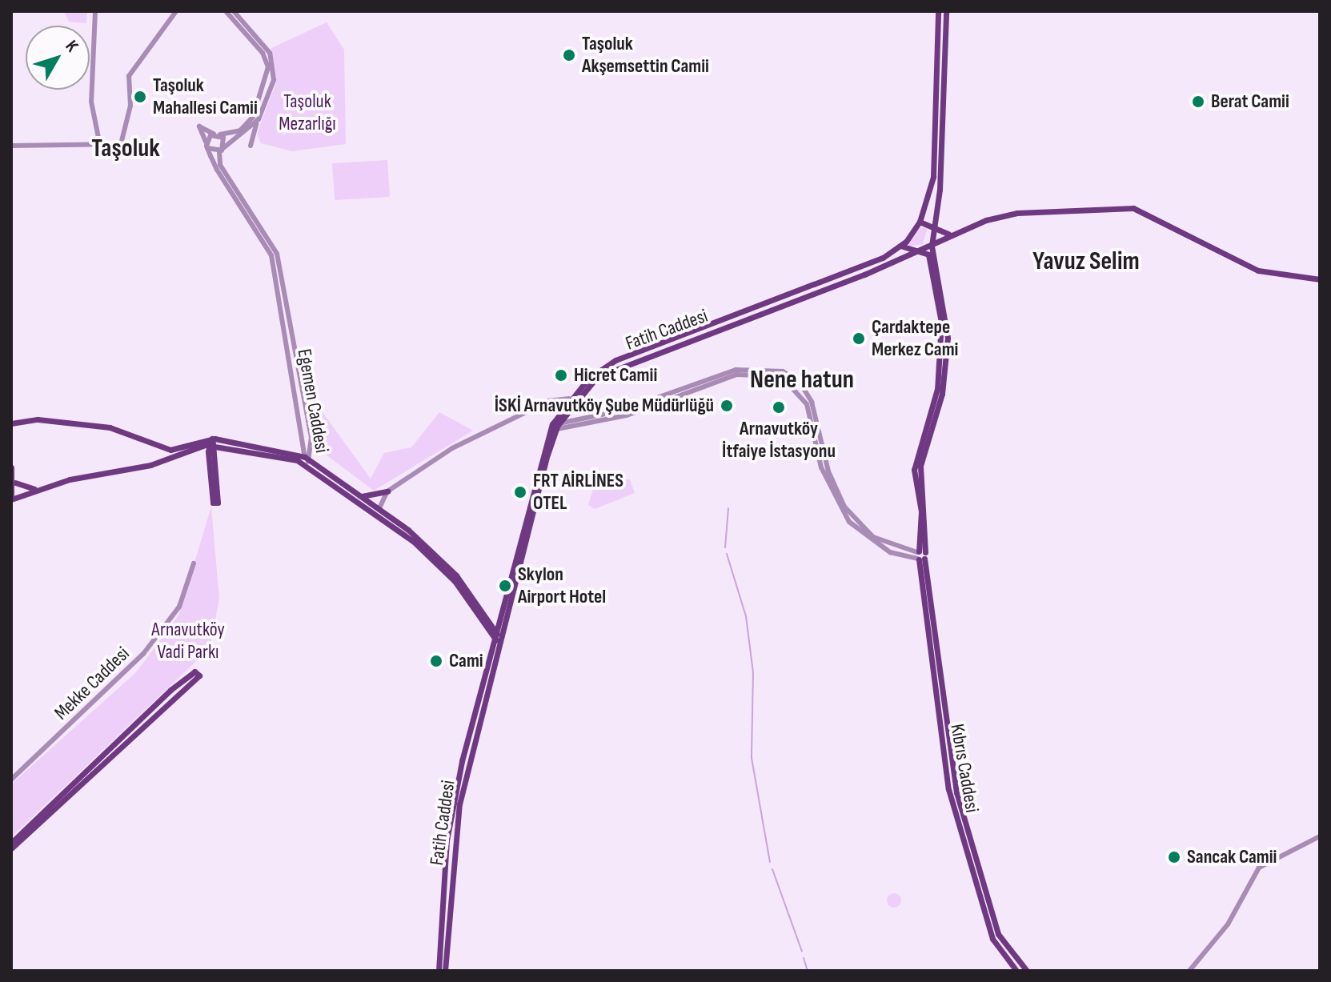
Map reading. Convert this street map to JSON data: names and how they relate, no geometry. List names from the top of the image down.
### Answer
{
  "streets": {
    "main road": ["Fatih Caddesi", "Kıbrıs Caddesi"],
    "street": ["Egemen Caddesi", "Mekke Caddesi"]
  },
  "crossings": [
    ["Fatih Caddesi", "Kıbrıs Caddesi"]
  ],
  "districts": ["Taşoluk", "Yavuz Selim", "Nene hatun"],
  "parks": ["Taşoluk Mezarlığı", "Arnavutköy Vadi Parkı"],
  "places": [
    "Taşoluk Akşemsettin Camii",
    "Taşoluk Mahallesi Camii",
    "Berat Camii",
    "Çardaktepe Merkez Cami",
    "Hicret Camii",
    "İSKİ Arnavutköy Şube Müdürlüğü",
    "Arnavutköy İtfaiye İstasyonu",
    "FRT AİRLİNES OTEL",
    "Skylon Airport Hotel",
    "Cami",
    "Sancak Camii"
  ],
  "north": "top right"
}
